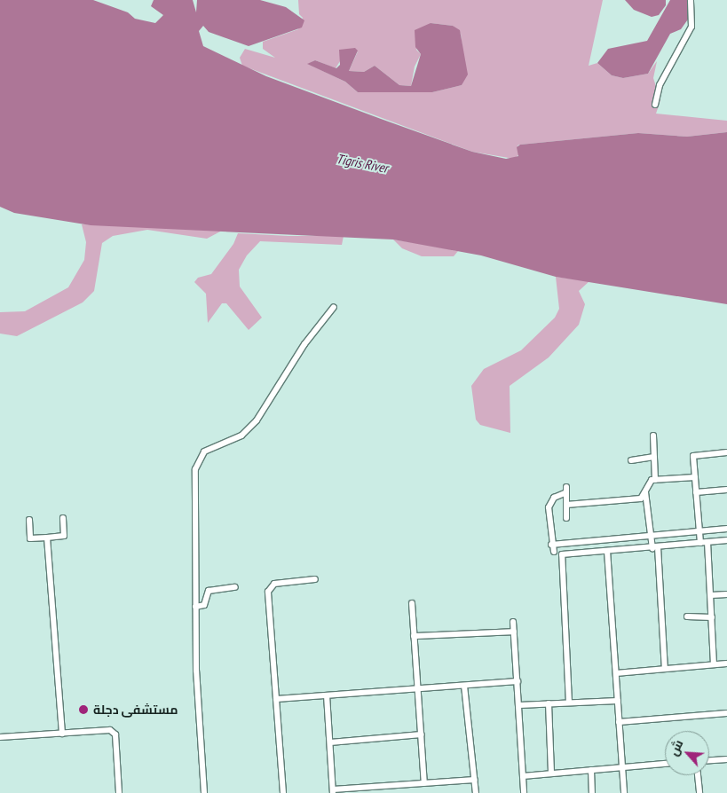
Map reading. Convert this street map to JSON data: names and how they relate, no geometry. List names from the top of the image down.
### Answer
{
  "water": ["Tigris River"],
  "places": ["مستشفى دجلة"],
  "north": "top left"
}
